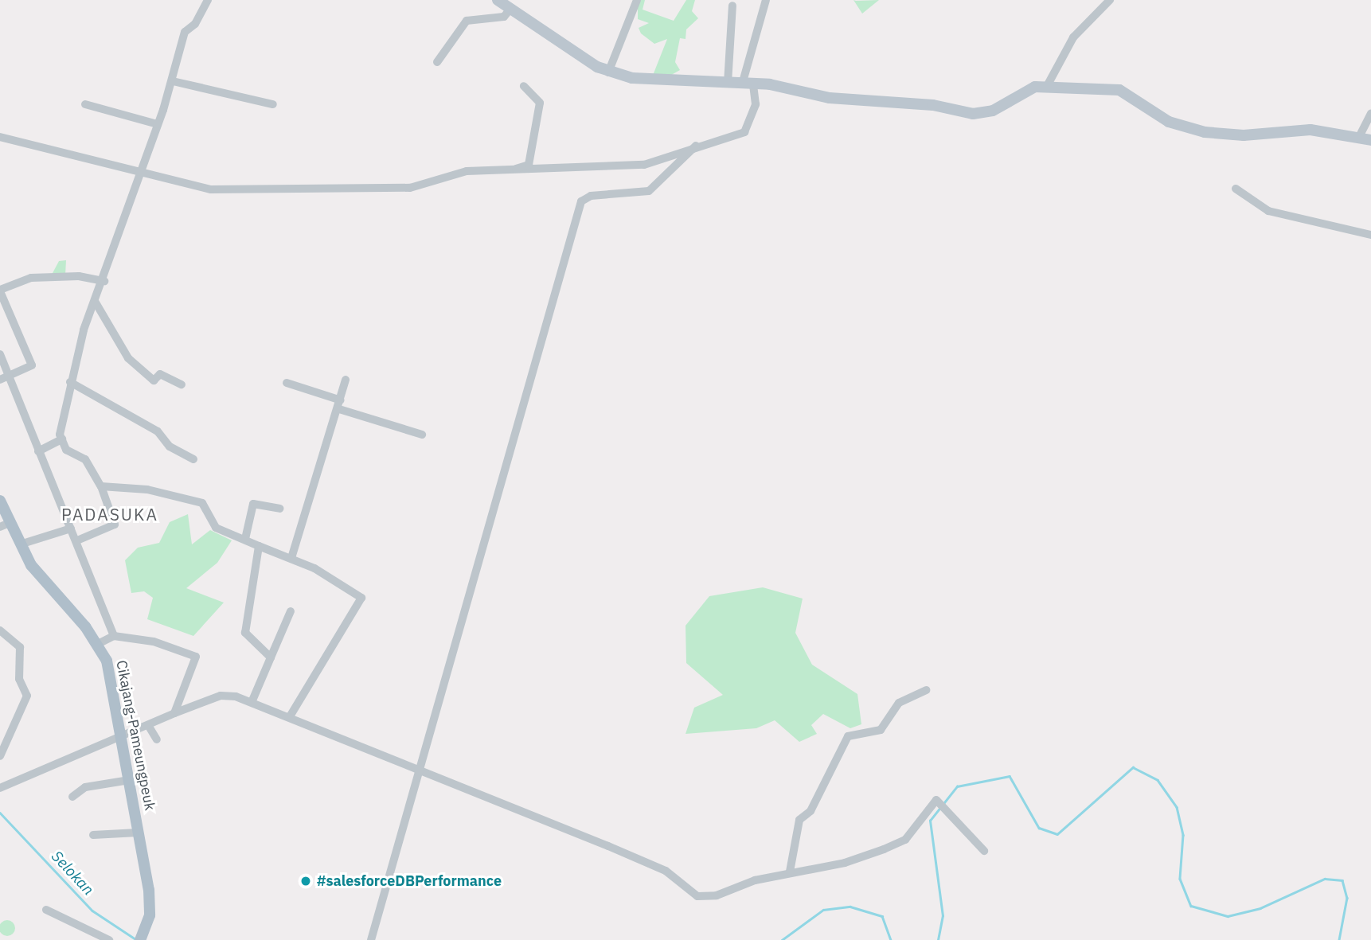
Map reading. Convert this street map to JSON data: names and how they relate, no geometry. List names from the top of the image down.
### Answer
{
  "streets": {
    "main road": ["Cikajang-Pameungpeuk"]
  },
  "districts": ["PADASUKA"],
  "water": ["Selokan"],
  "places": ["#salesforceDBPerformance"]
}
